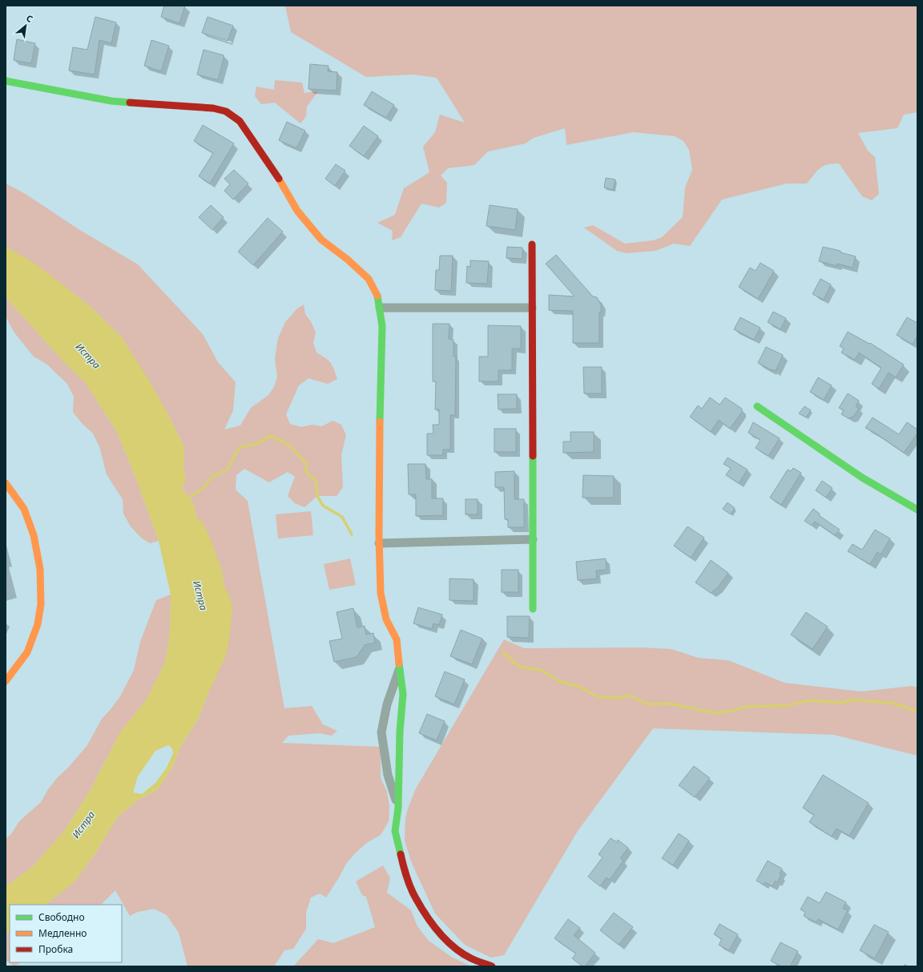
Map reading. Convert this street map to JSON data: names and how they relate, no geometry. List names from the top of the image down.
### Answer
{
  "water": ["Истра"],
  "legend": ["Свободно", "Медленно", "Пробка"],
  "north": "top right"
}
